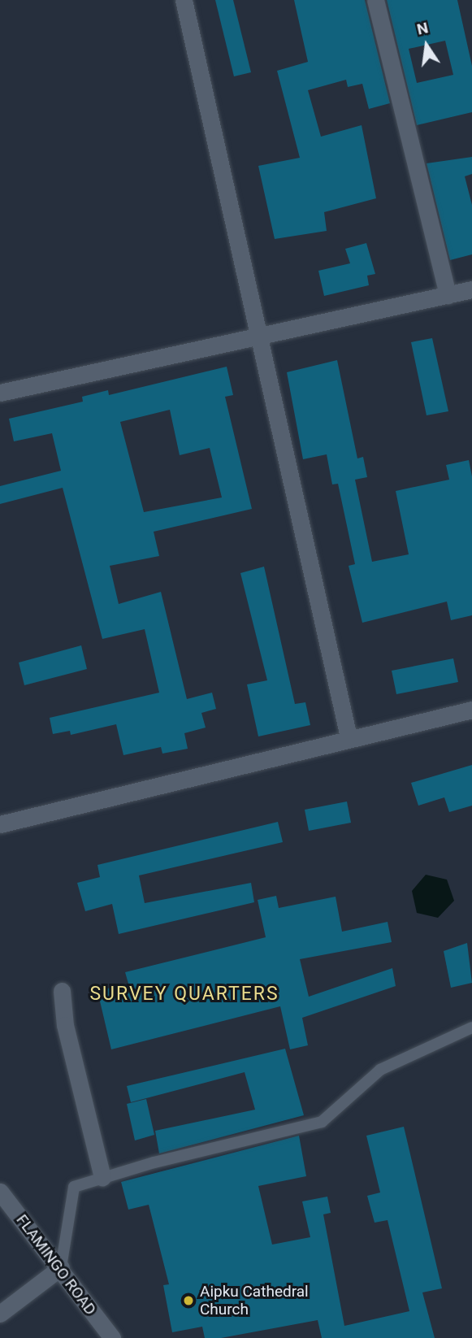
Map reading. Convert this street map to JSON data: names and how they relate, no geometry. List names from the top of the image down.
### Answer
{
  "streets": {
    "street": ["FLAMINGO ROAD"]
  },
  "districts": ["SURVEY QUARTERS"],
  "places": ["Aipku Cathedral Church"],
  "north": "top"
}
